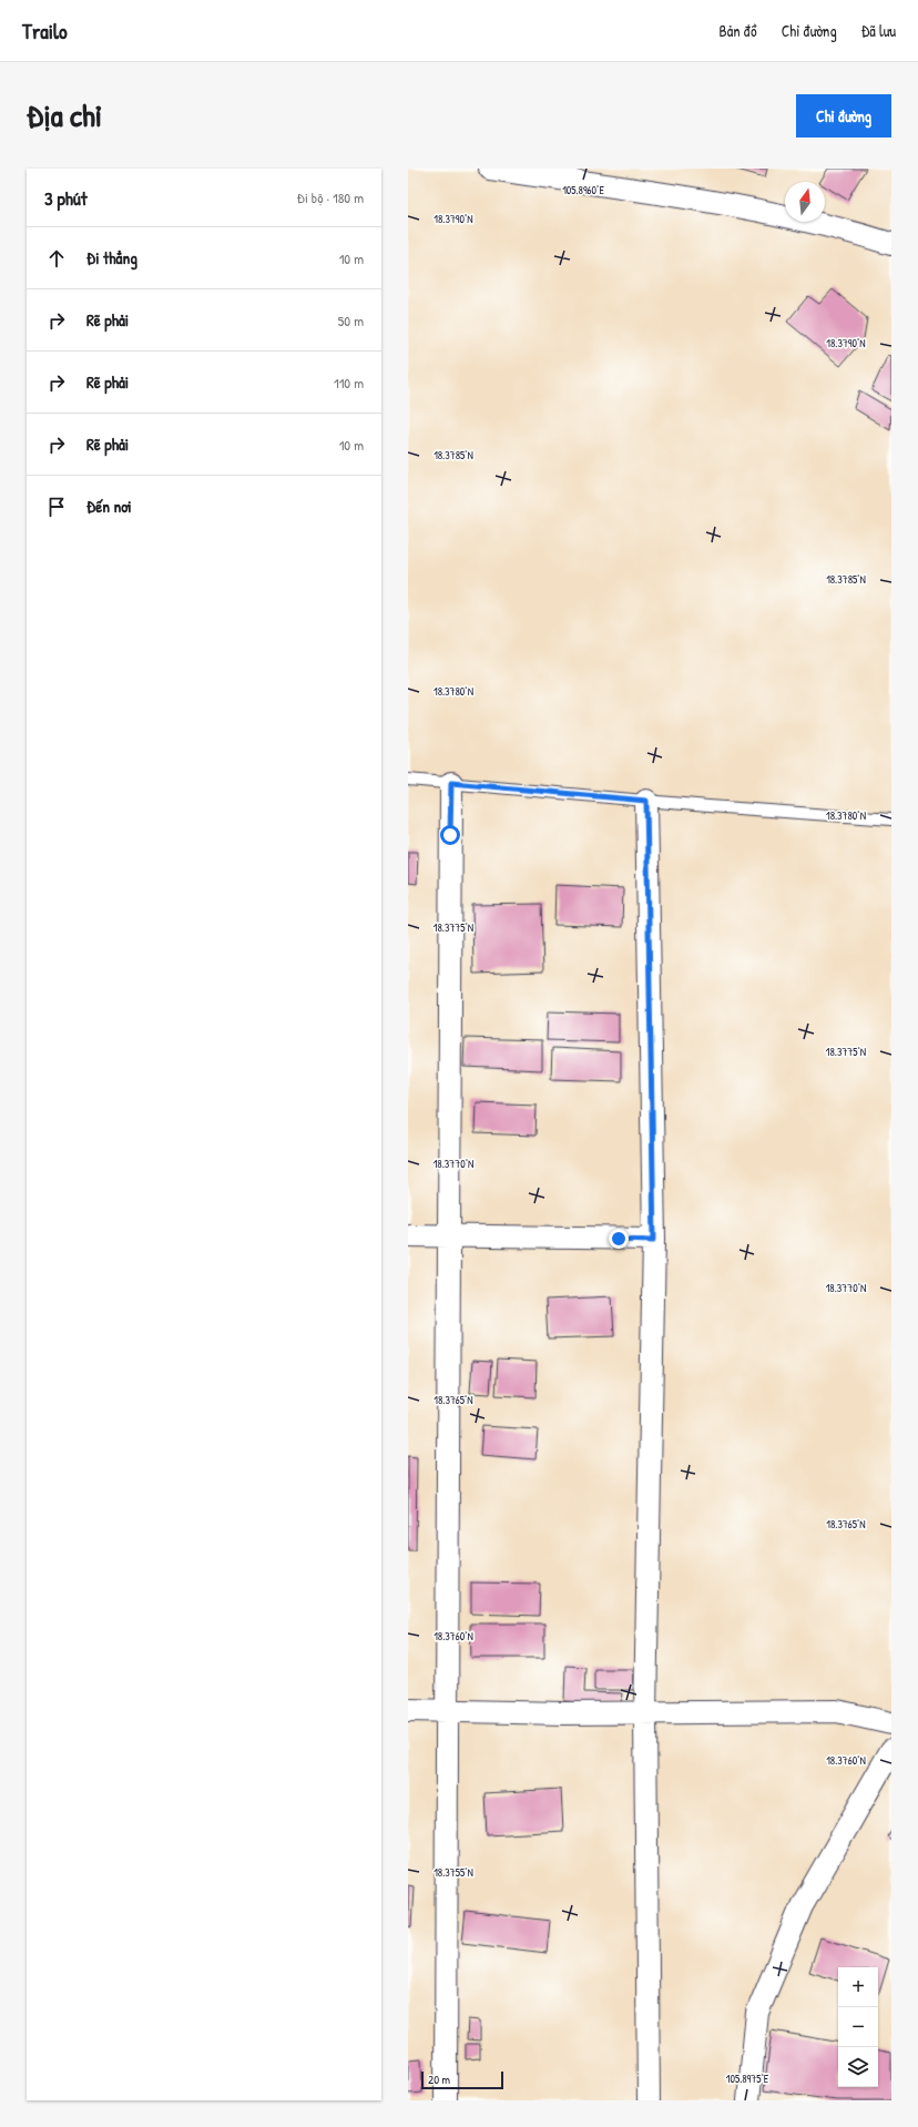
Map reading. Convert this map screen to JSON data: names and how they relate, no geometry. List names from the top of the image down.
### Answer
{
  "scale_bar": "20 m",
  "north": "top",
  "page": {
    "header": "Trailo",
    "nav": ["Bản đồ", "Chỉ đường", "Đã lưu"],
    "title": "Địa chỉ",
    "buttons": "Chỉ đường",
    "heading": ["3 phút", "Đi bộ · 180 m"],
    "list": [
      ["Đi thẳng", "10 m"],
      ["Rẽ phải", "50 m"],
      ["Rẽ phải", "110 m"],
      ["Rẽ phải", "10 m"],
      "Đến nơi"
    ],
    "map_buttons": ["+", "−"],
    "scale": "20 m"
  },
  "coordinates": [
    "105.8960°E",
    "18.3790°N",
    "18.3785°N",
    "18.3780°N",
    "18.3775°N",
    "18.3770°N",
    "18.3765°N",
    "18.3760°N",
    "18.3755°N",
    "105.8975°E"
  ]
}
